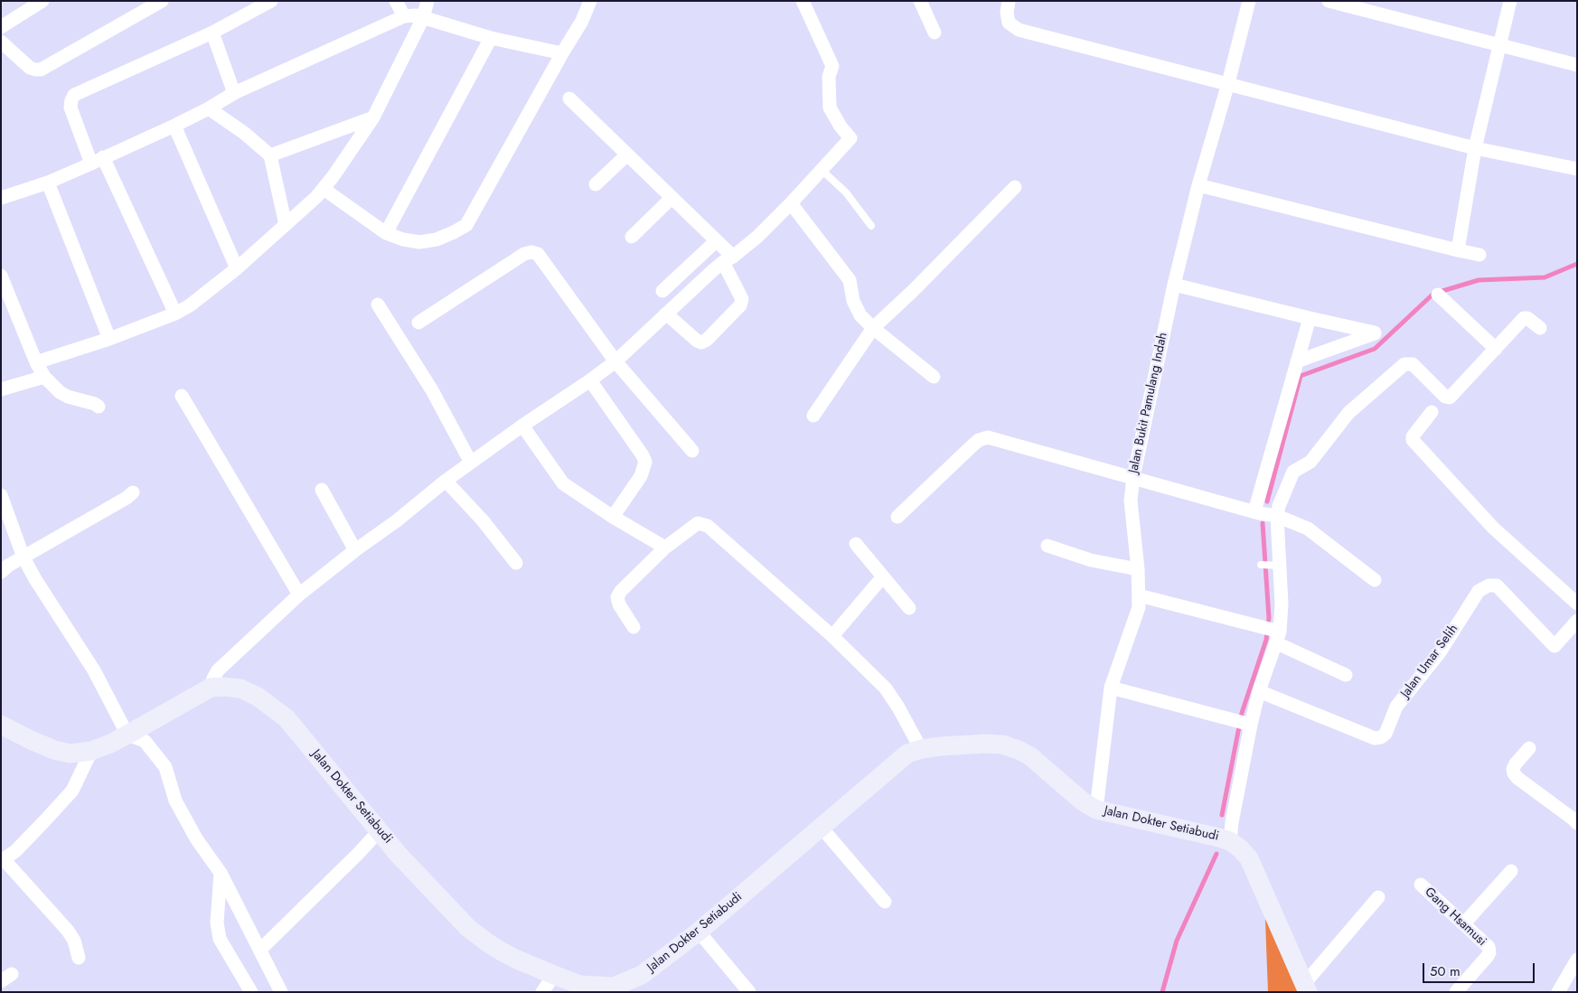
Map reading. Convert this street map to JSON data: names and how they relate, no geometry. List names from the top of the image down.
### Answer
{
  "streets": {
    "main road": ["Jalan Dokter Setiabudi"],
    "street": ["Jalan Bukit Pamulang Indah", "Jalan Umar Selih", "Gang Hsamusi"]
  },
  "crossings": [
    ["Jalan Bukit Pamulang Indah", "Jalan Dokter Setiabudi"]
  ],
  "scale_bar": "50 m"
}
